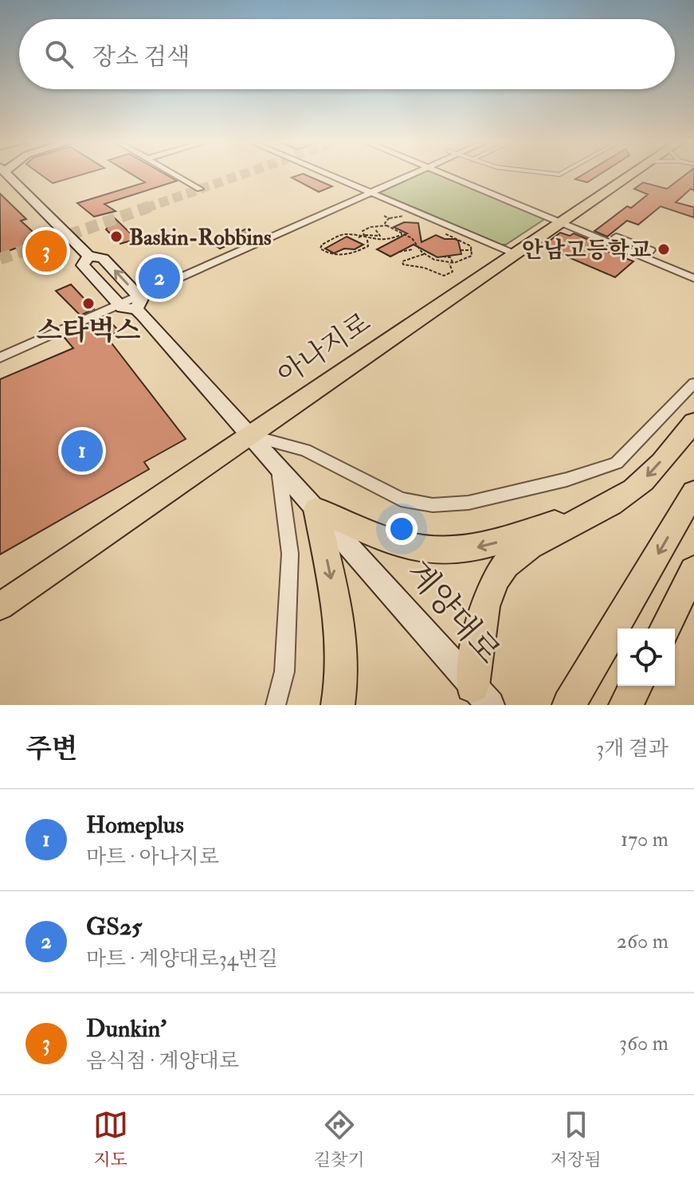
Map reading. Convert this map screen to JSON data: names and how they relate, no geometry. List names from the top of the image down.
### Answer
{
  "streets": {
    "main road": ["아나지로", "계양대로"]
  },
  "crossings": [
    ["아나지로", "계양대로"]
  ],
  "places": ["Baskin-Robbins", "안남고등학교", "스타벅스"],
  "page": {
    "search": "장소 검색",
    "pins": ["3", "2", "1"],
    "heading": ["주변", "3개 결과"],
    "list": [
      {
        "mark": "1",
        "name": "Homeplus",
        "note": "마트 · 아나지로",
        "value": "170 m"
      },
      {
        "mark": "2",
        "name": "GS25",
        "note": "마트 · 계양대로34번길",
        "value": "260 m"
      },
      {
        "mark": "3",
        "name": "Dunkin'",
        "note": "음식점 · 계양대로",
        "value": "360 m"
      }
    ],
    "nav": ["지도", "길찾기", "저장됨"]
  }
}
